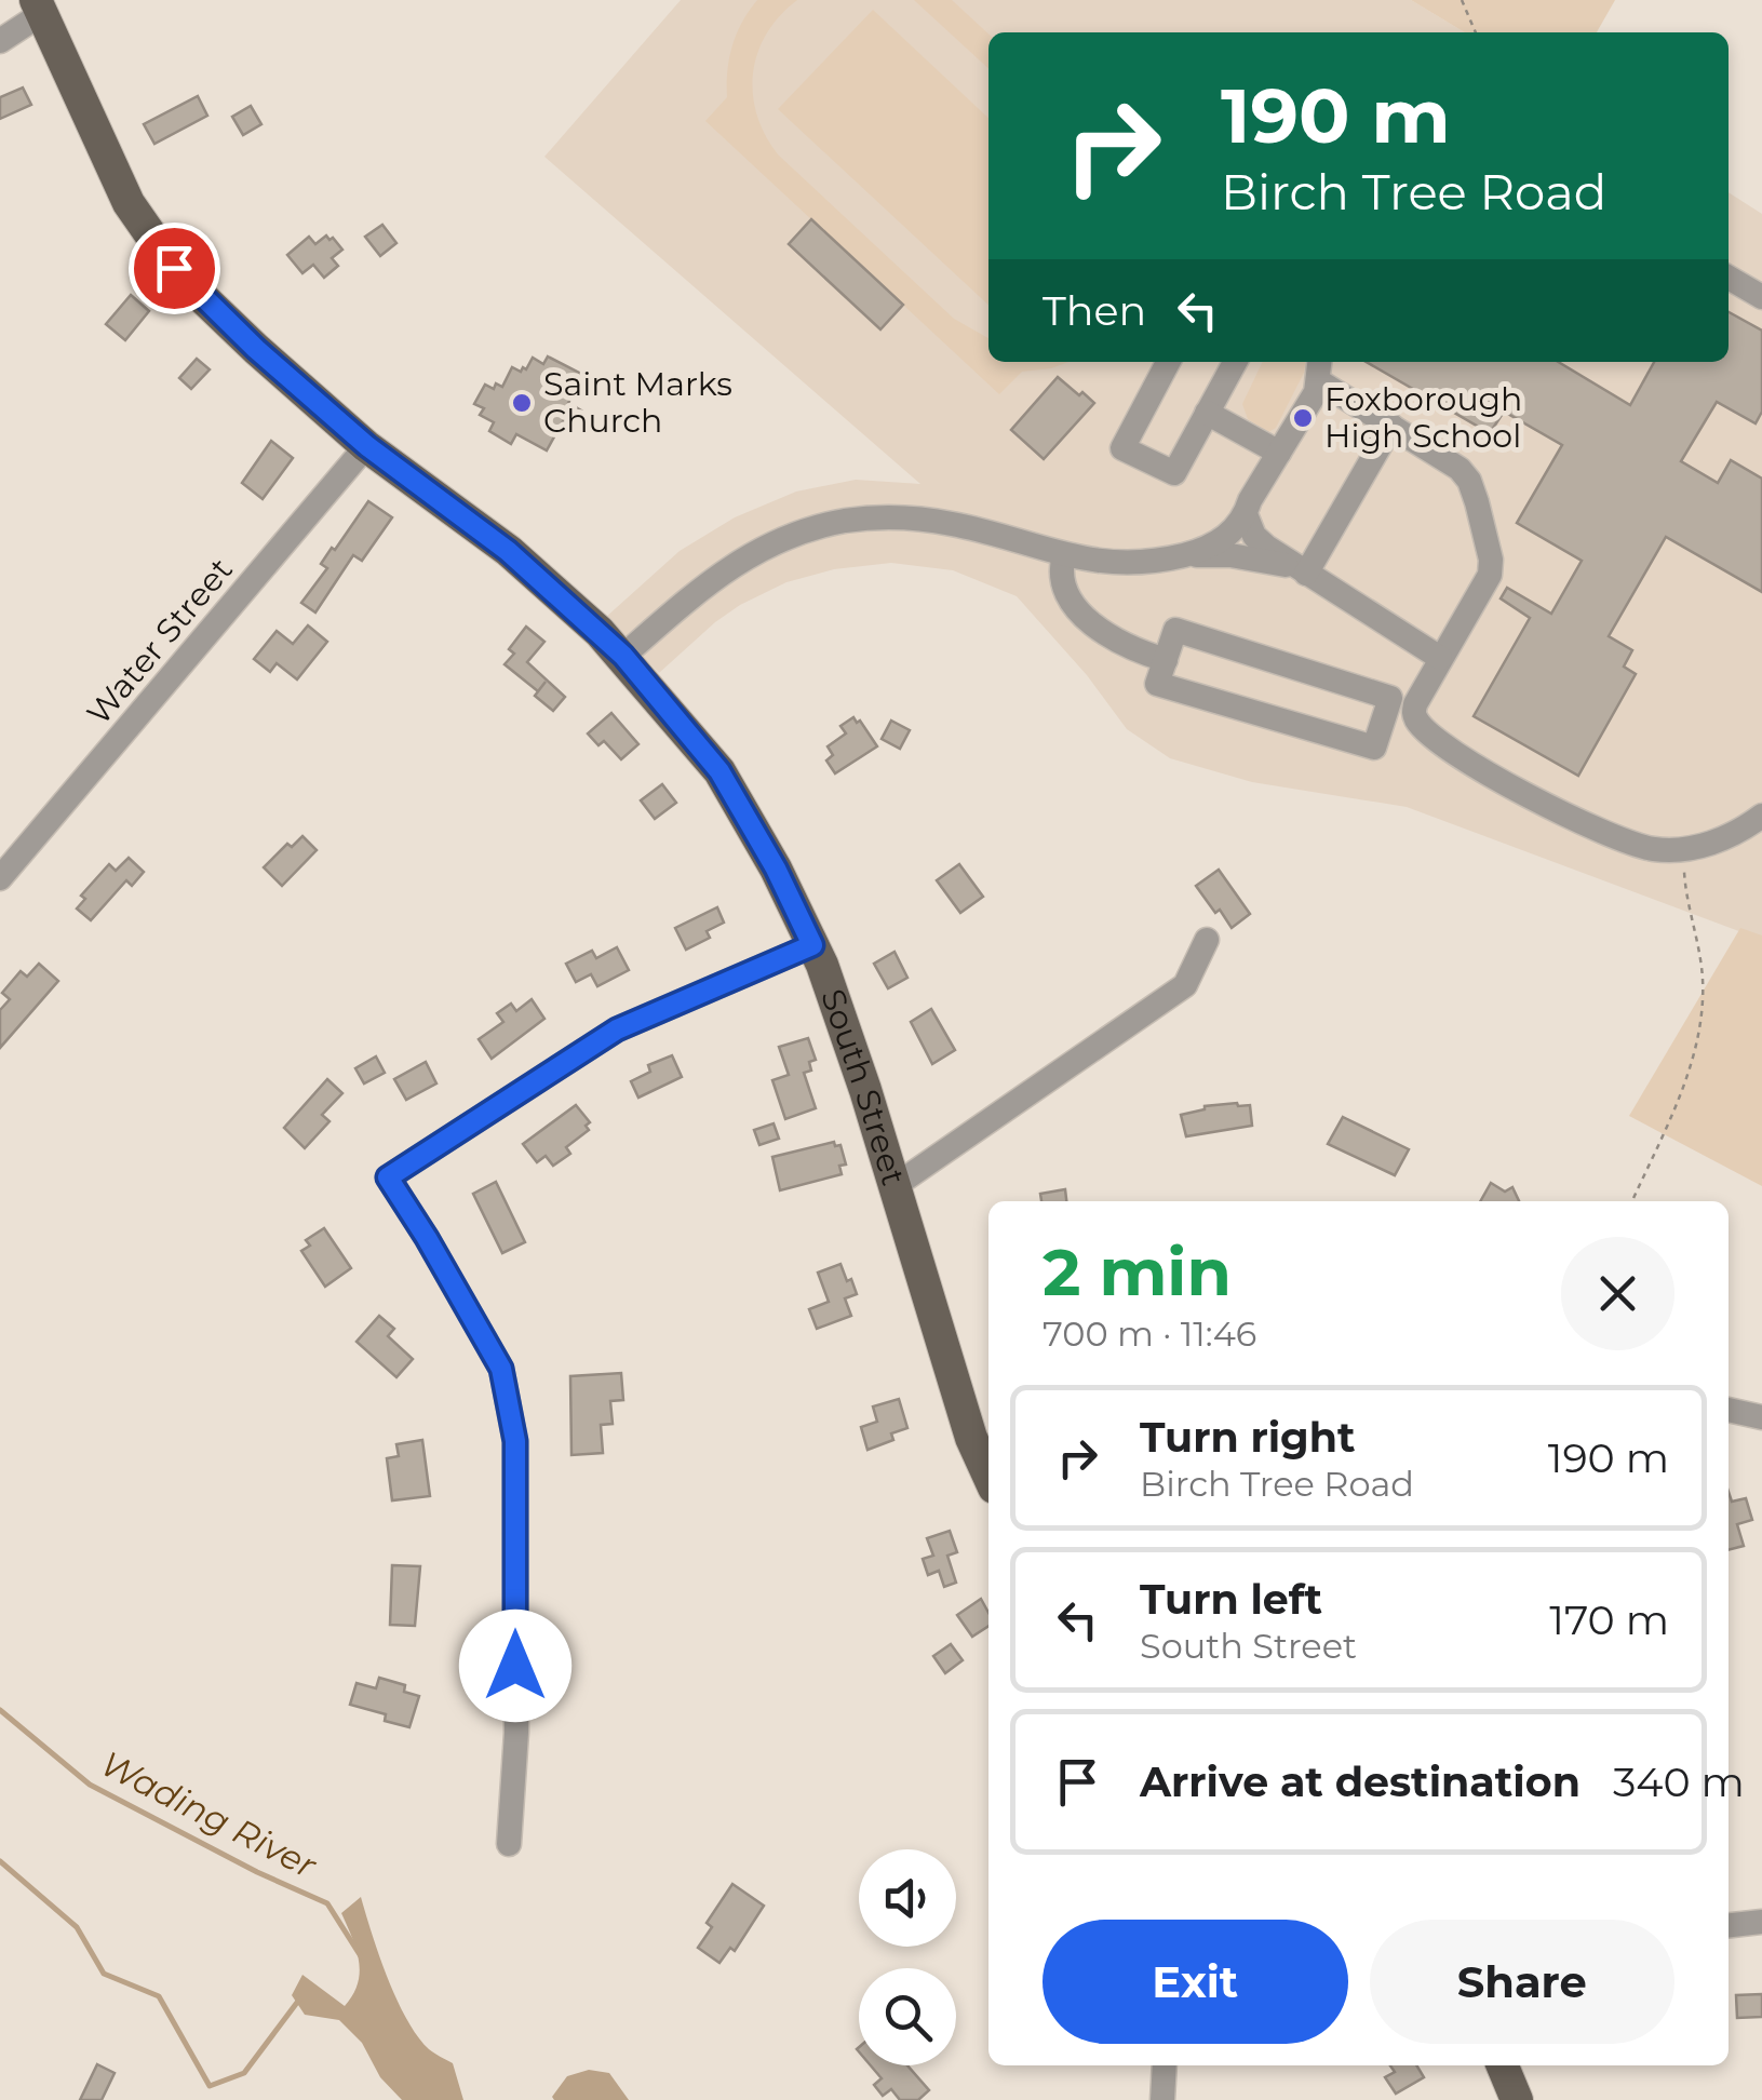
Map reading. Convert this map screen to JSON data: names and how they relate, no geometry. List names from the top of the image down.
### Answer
{
  "streets": {
    "main road": ["South Street"],
    "street": ["Water Street"]
  },
  "crossings": [
    ["Water Street", "South Street"]
  ],
  "water": ["Wading River"],
  "places": ["Saint Marks Church", "Foxborough High School"],
  "page": {
    "turn": ["190 m", "Birch Tree Road"],
    "then": "Then",
    "heading": ["2 min", "700 m · 11:46"],
    "list": [
      {
        "name": "Turn right",
        "note": "Birch Tree Road",
        "value": "190 m"
      },
      {
        "name": "Turn left",
        "note": "South Street",
        "value": "170 m"
      },
      {
        "name": "Arrive at destination",
        "value": "340 m"
      }
    ],
    "buttons": ["Exit", "Share"]
  }
}
